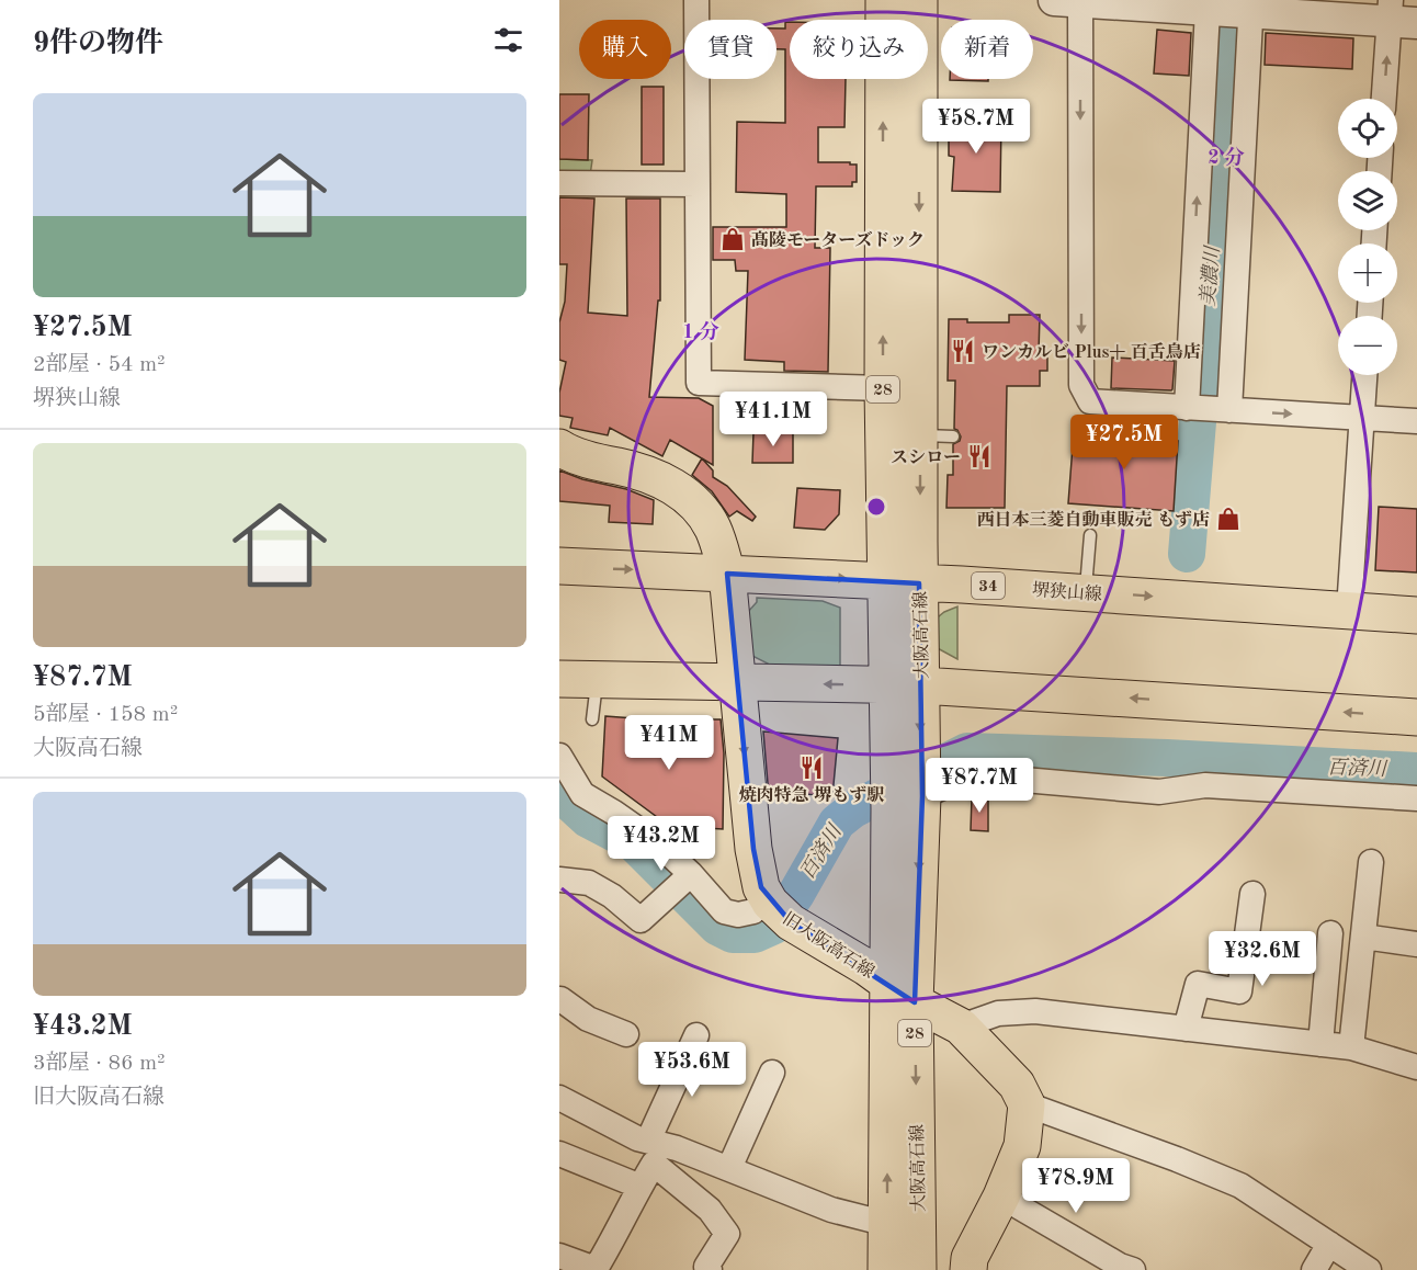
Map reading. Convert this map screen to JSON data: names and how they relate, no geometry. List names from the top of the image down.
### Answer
{
  "streets": {
    "main road": [
      "28",
      "34",
      "堺狭山線",
      "大阪高石線",
      "旧大阪高石線"
    ]
  },
  "crossings": [
    ["堺狭山線", "大阪高石線"],
    ["堺狭山線", "旧大阪高石線"],
    ["大阪高石線", "旧大阪高石線"]
  ],
  "water": ["美濃川", "百済川"],
  "places": {
    "shop": ["髙陵モーターズドック", "西日本三菱自動車販売 もず店"],
    "restaurant": ["ワンカルビ Plus+ 百舌鳥店", "スシロー", "焼肉特急 堺もず駅"]
  },
  "page": {
    "heading": "9件の物件",
    "chip": [
      "購入",
      "賃貸",
      "絞り込み",
      "新着"
    ],
    "list": [
      {
        "name": "¥27.5M",
        "note": "2部屋 · 54 m² · 堺狭山線"
      },
      {
        "name": "¥87.7M",
        "note": "5部屋 · 158 m² · 大阪高石線"
      },
      {
        "name": "¥43.2M",
        "note": "3部屋 · 86 m² · 旧大阪高石線"
      }
    ],
    "map_buttons": ["+", "−"],
    "price": [
      "¥58.7M",
      "¥41.1M",
      "¥27.5M",
      "¥41M",
      "¥87.7M",
      "¥43.2M",
      "¥32.6M",
      "¥53.6M",
      "¥78.9M"
    ]
  },
  "rings": ["2 分", "1 分"]
}
